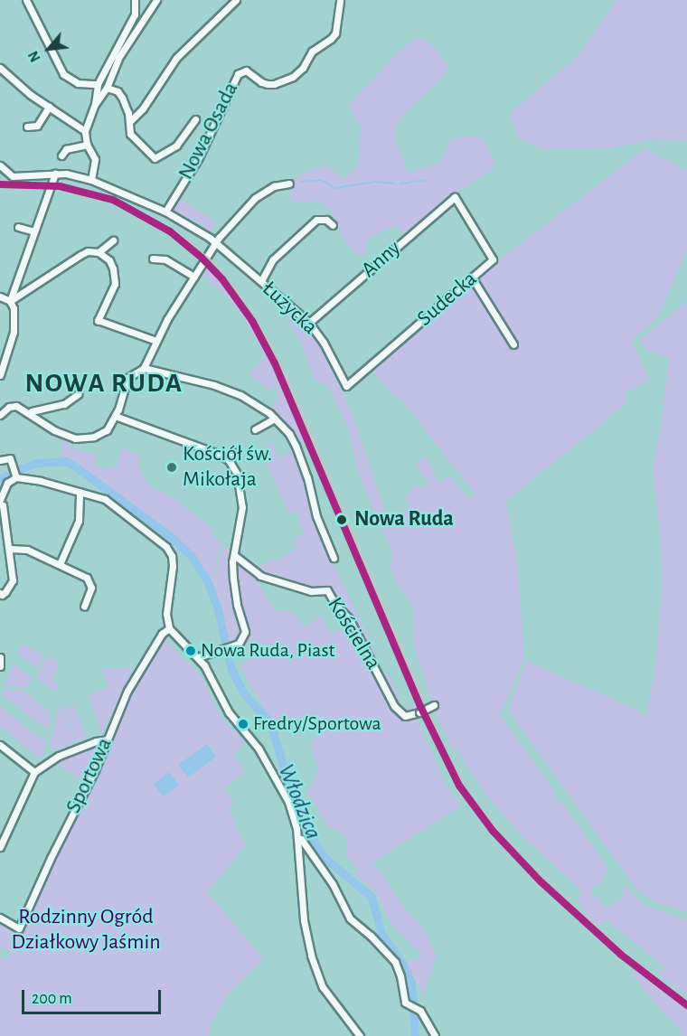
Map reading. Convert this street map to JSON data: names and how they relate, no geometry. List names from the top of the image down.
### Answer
{
  "streets": {
    "street": [
      "Nowa Osada",
      "Anny",
      "Sudecka",
      "Łużycka",
      "Kościelna",
      "Sportowa"
    ]
  },
  "crossings": [
    ["Nowa Osada", "Łużycka"],
    ["Anny", "Sudecka"],
    ["Anny", "Łużycka"],
    ["Sudecka", "Łużycka"]
  ],
  "districts": ["NOWA RUDA"],
  "water": ["Włodzica"],
  "parks": ["Rodzinny Ogród Działkowy Jaśmin"],
  "places": [
    "Kościół św. Mikołaja",
    "Nowa Ruda",
    "Nowa Ruda, Piast",
    "Fredry/Sportowa"
  ],
  "scale_bar": "200 m",
  "north": "bottom left"
}
